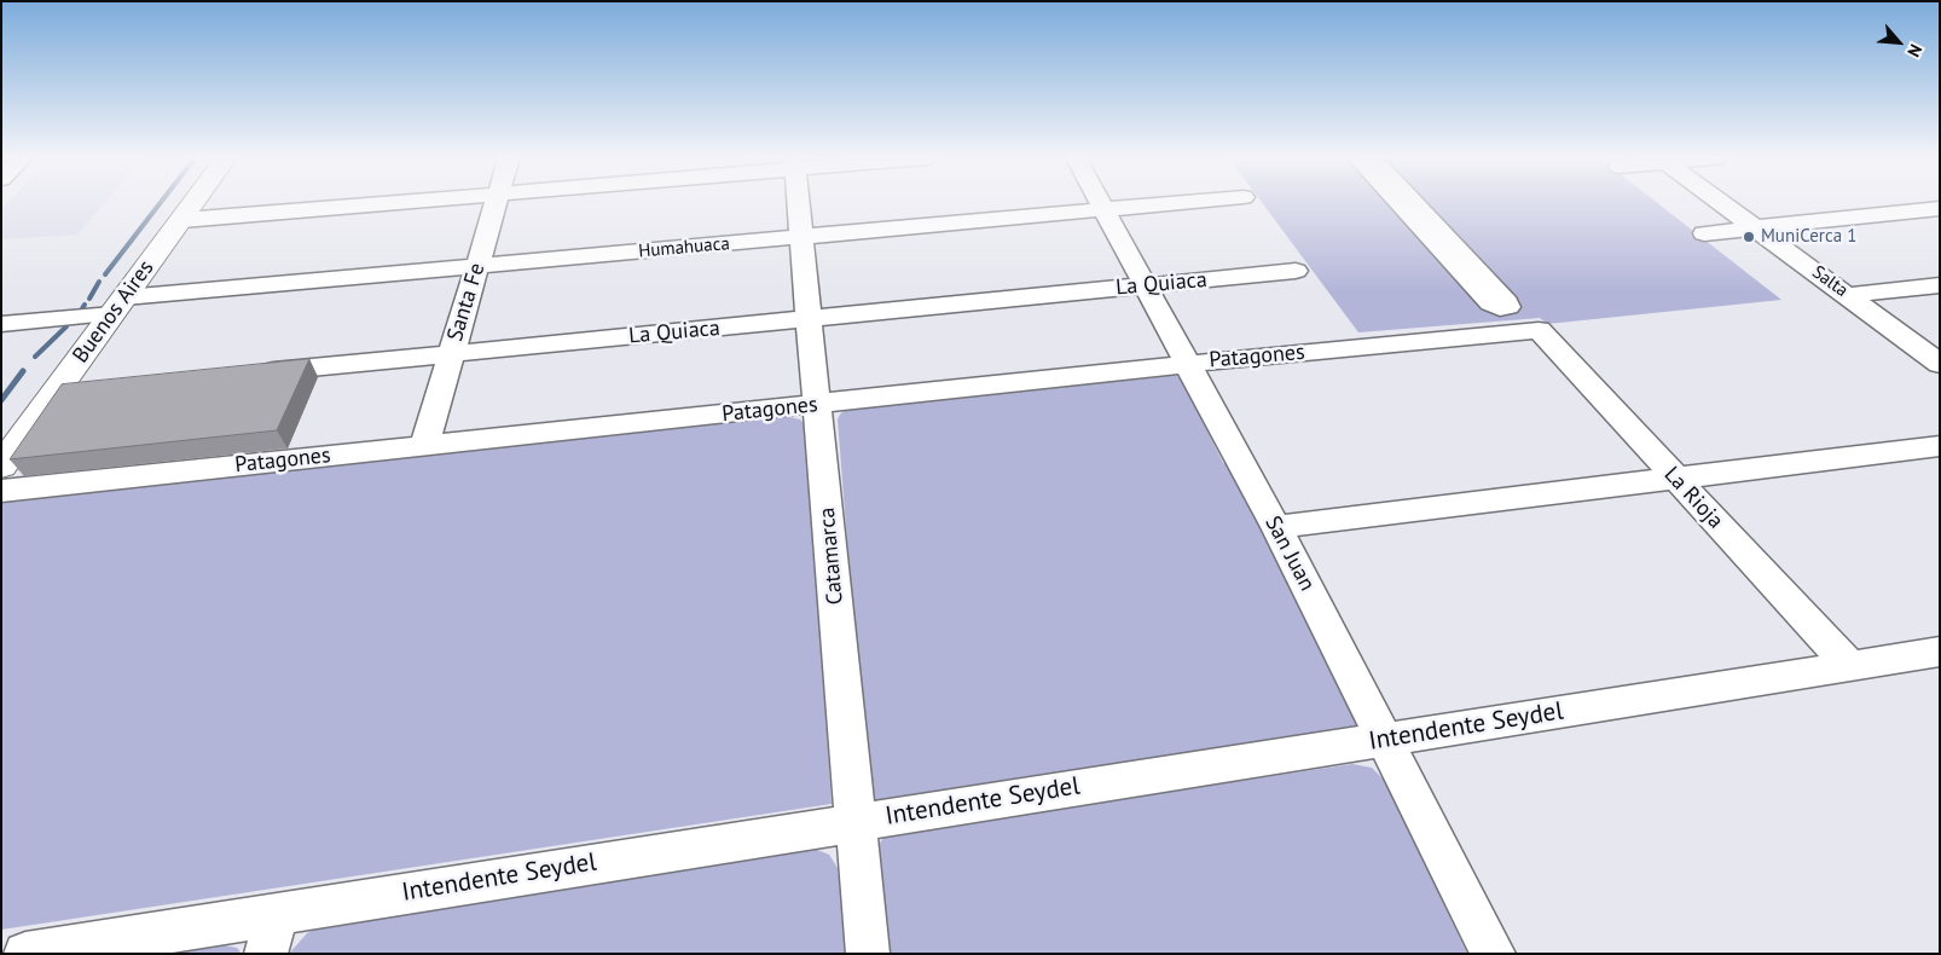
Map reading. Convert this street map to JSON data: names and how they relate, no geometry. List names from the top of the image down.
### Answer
{
  "streets": {
    "main road": ["Buenos Aires"],
    "street": [
      "Humahuaca",
      "Salta",
      "La Quiaca",
      "Santa Fe",
      "Patagones",
      "La Rioja",
      "San Juan",
      "Catamarca",
      "Intendente Seydel"
    ]
  },
  "crossings": [
    ["Humahuaca", "Santa Fe"],
    ["Humahuaca", "Buenos Aires"],
    ["Humahuaca", "San Juan"],
    ["Humahuaca", "Catamarca"],
    ["La Quiaca", "Santa Fe"],
    ["La Quiaca", "San Juan"],
    ["La Quiaca", "Catamarca"],
    ["Santa Fe", "Patagones"],
    ["Patagones", "La Rioja"],
    ["Patagones", "San Juan"],
    ["Patagones", "Catamarca"],
    ["La Rioja", "Intendente Seydel"],
    ["San Juan", "Intendente Seydel"],
    ["Catamarca", "Intendente Seydel"]
  ],
  "places": ["MuniCerca 1"],
  "north": "bottom right"
}
